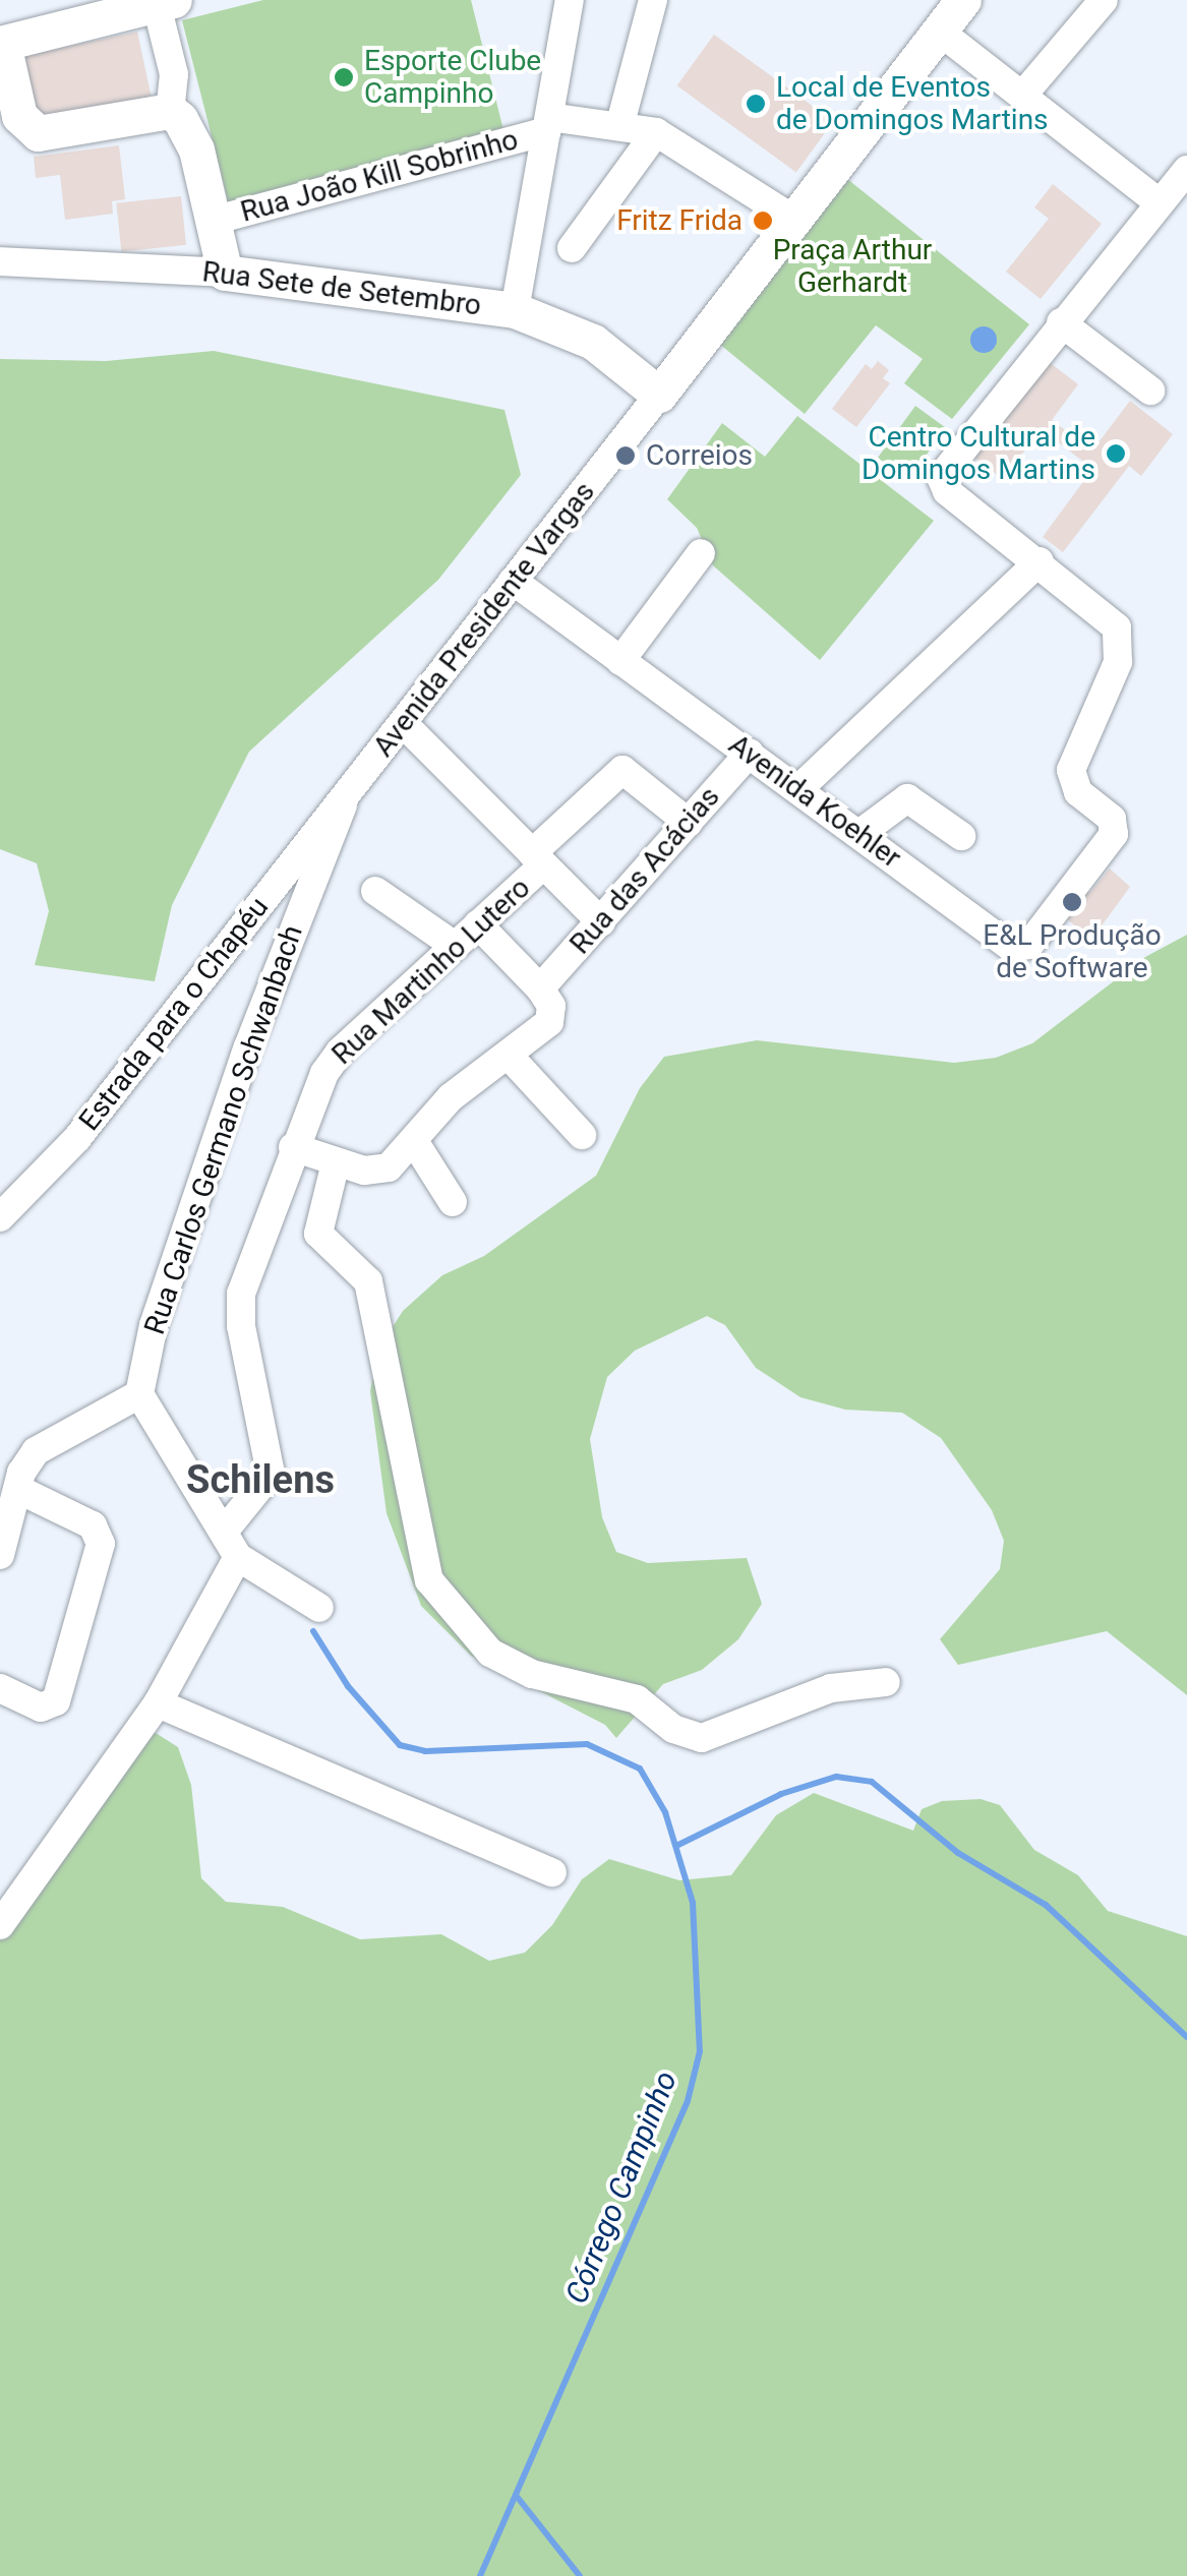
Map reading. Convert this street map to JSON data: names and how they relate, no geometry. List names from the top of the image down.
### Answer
{
  "streets": {
    "main road": ["Rua Sete de Setembro", "Avenida Presidente Vargas"],
    "street": [
      "Rua João Kill Sobrinho",
      "Avenida Koehler",
      "Rua das Acácias",
      "Rua Martinho Lutero",
      "Estrada para o Chapéu",
      "Rua Carlos Germano Schwanbach"
    ]
  },
  "crossings": [
    ["Rua Sete de Setembro", "Avenida Presidente Vargas"],
    ["Avenida Presidente Vargas", "Avenida Koehler"],
    ["Avenida Presidente Vargas", "Estrada para o Chapéu"],
    ["Avenida Presidente Vargas", "Rua Carlos Germano Schwanbach"],
    ["Avenida Koehler", "Rua das Acácias"],
    ["Rua das Acácias", "Rua Martinho Lutero"],
    ["Estrada para o Chapéu", "Rua Carlos Germano Schwanbach"]
  ],
  "districts": ["Schilens"],
  "water": ["Córrego Campinho"],
  "parks": ["Praça Arthur Gerhardt"],
  "places": [
    "Esporte Clube Campinho",
    "Local de Eventos de Domingos Martins",
    "Fritz Frida",
    "Centro Cultural de Domingos Martins",
    "Correios",
    "E&L Produção de Software"
  ]
}
